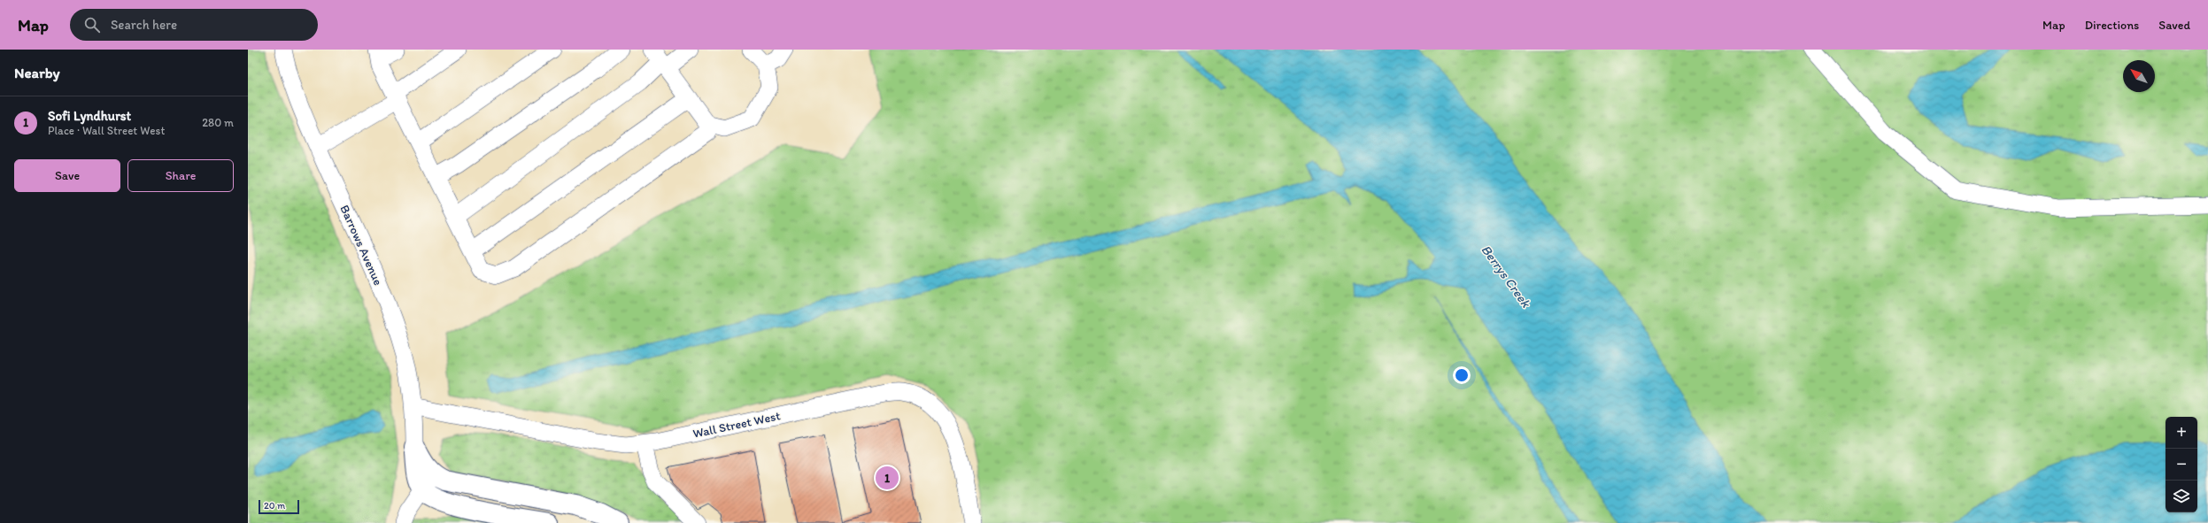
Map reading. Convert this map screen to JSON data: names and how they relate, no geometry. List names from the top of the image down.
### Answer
{
  "streets": {
    "street": ["Barrows Avenue", "Wall Street West"]
  },
  "crossings": [
    ["Barrows Avenue", "Wall Street West"]
  ],
  "water": ["Berrys Creek"],
  "scale_bar": "20 m",
  "north": "top left",
  "page": {
    "header": "Map",
    "search": "Search here",
    "nav": ["Map", "Directions", "Saved"],
    "heading": "Nearby",
    "list": [
      {
        "mark": "1",
        "name": "Sofi Lyndhurst",
        "note": "Place · Wall Street West",
        "value": "280 m"
      }
    ],
    "buttons": ["Save", "Share"],
    "map_buttons": ["+", "−"],
    "pins": "1",
    "scale": "20 m"
  }
}
